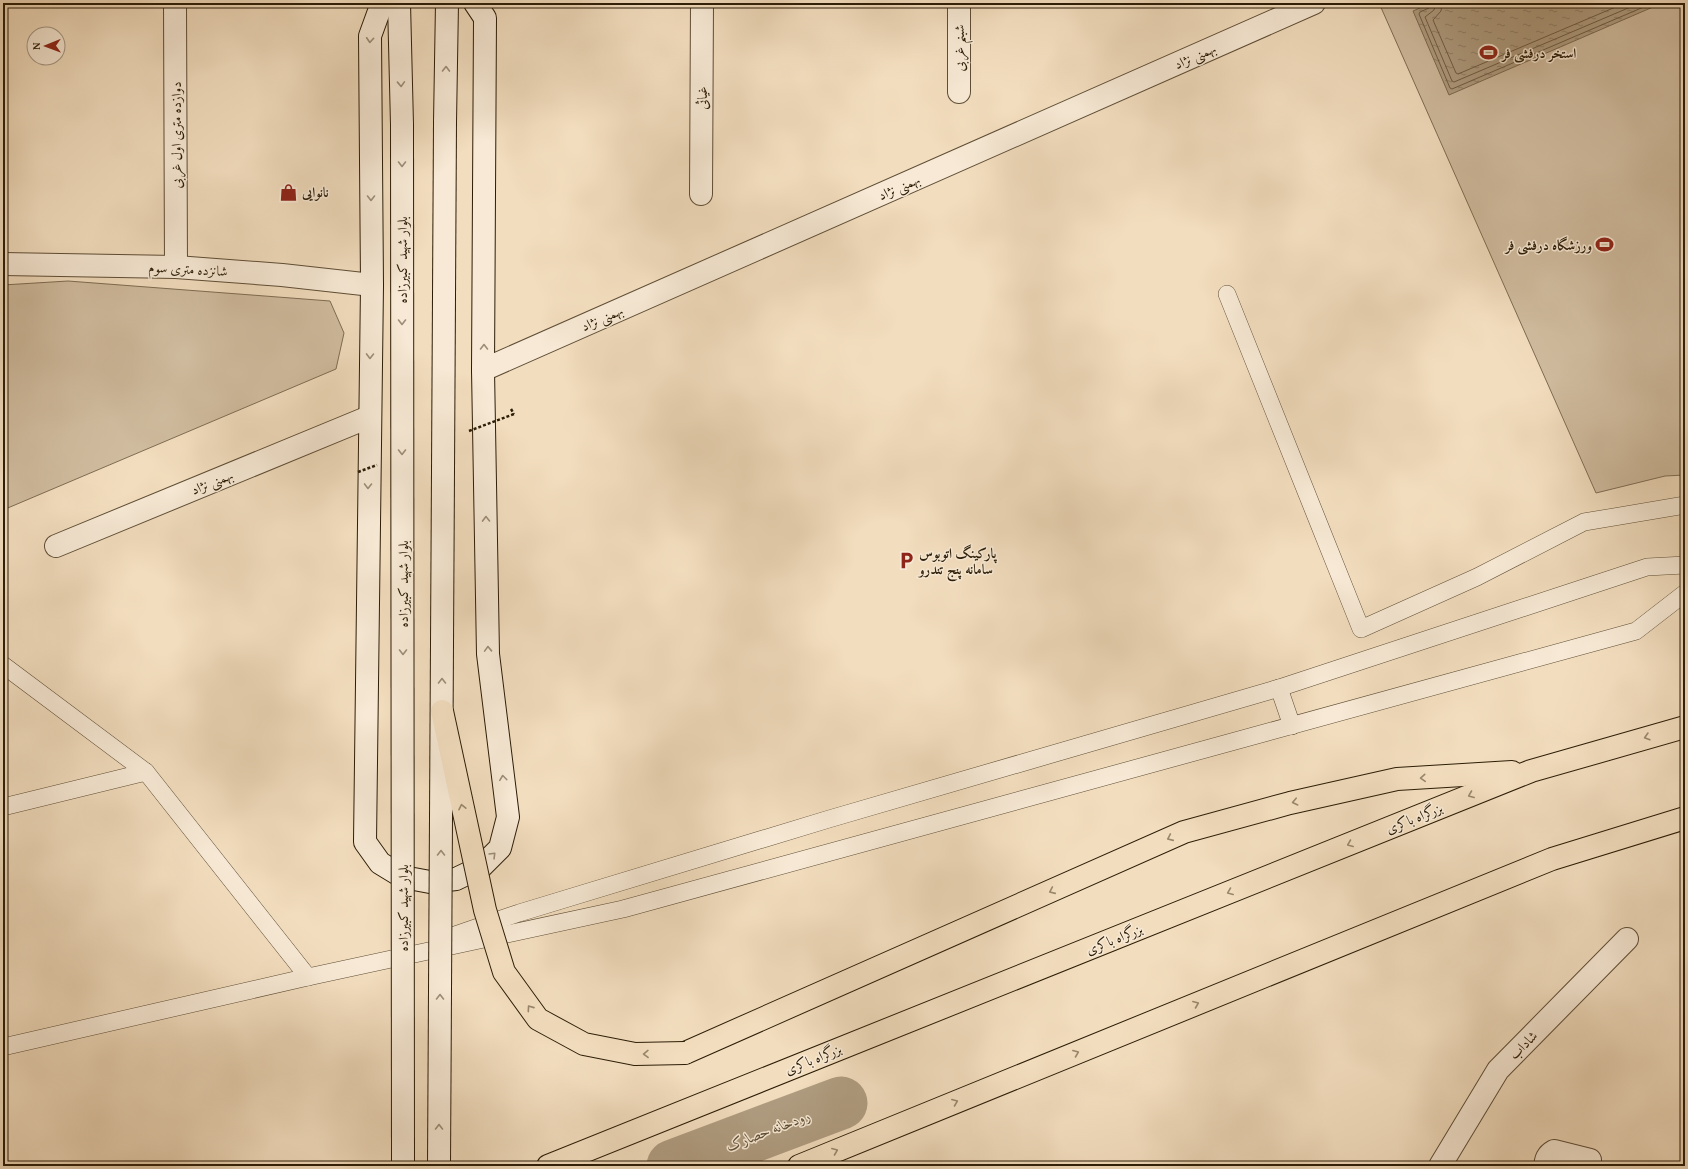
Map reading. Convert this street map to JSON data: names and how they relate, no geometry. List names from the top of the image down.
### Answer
{
  "streets": {
    "highway": ["بزرگراه باکری"],
    "main road": [
      "شبنم غربی",
      "بهمنی نژاد",
      "غیاثی",
      "دوازده متری اول غربی",
      "بلوار شهید کبیرزاده",
      "شانزده متری سوم",
      "شاداب"
    ]
  },
  "crossings": [
    ["دوازده متری اول غربی", "شانزده متری سوم"]
  ],
  "water": ["رودخانه حصارک"],
  "places": {
    "sports": ["استخر درفشی فر", "ورزشگاه درفشی فر"],
    "shop": ["نانوایی"],
    "parking": ["پارکینگ اتوبوس سامانه پنج تندرو"]
  },
  "north": "left"
}
